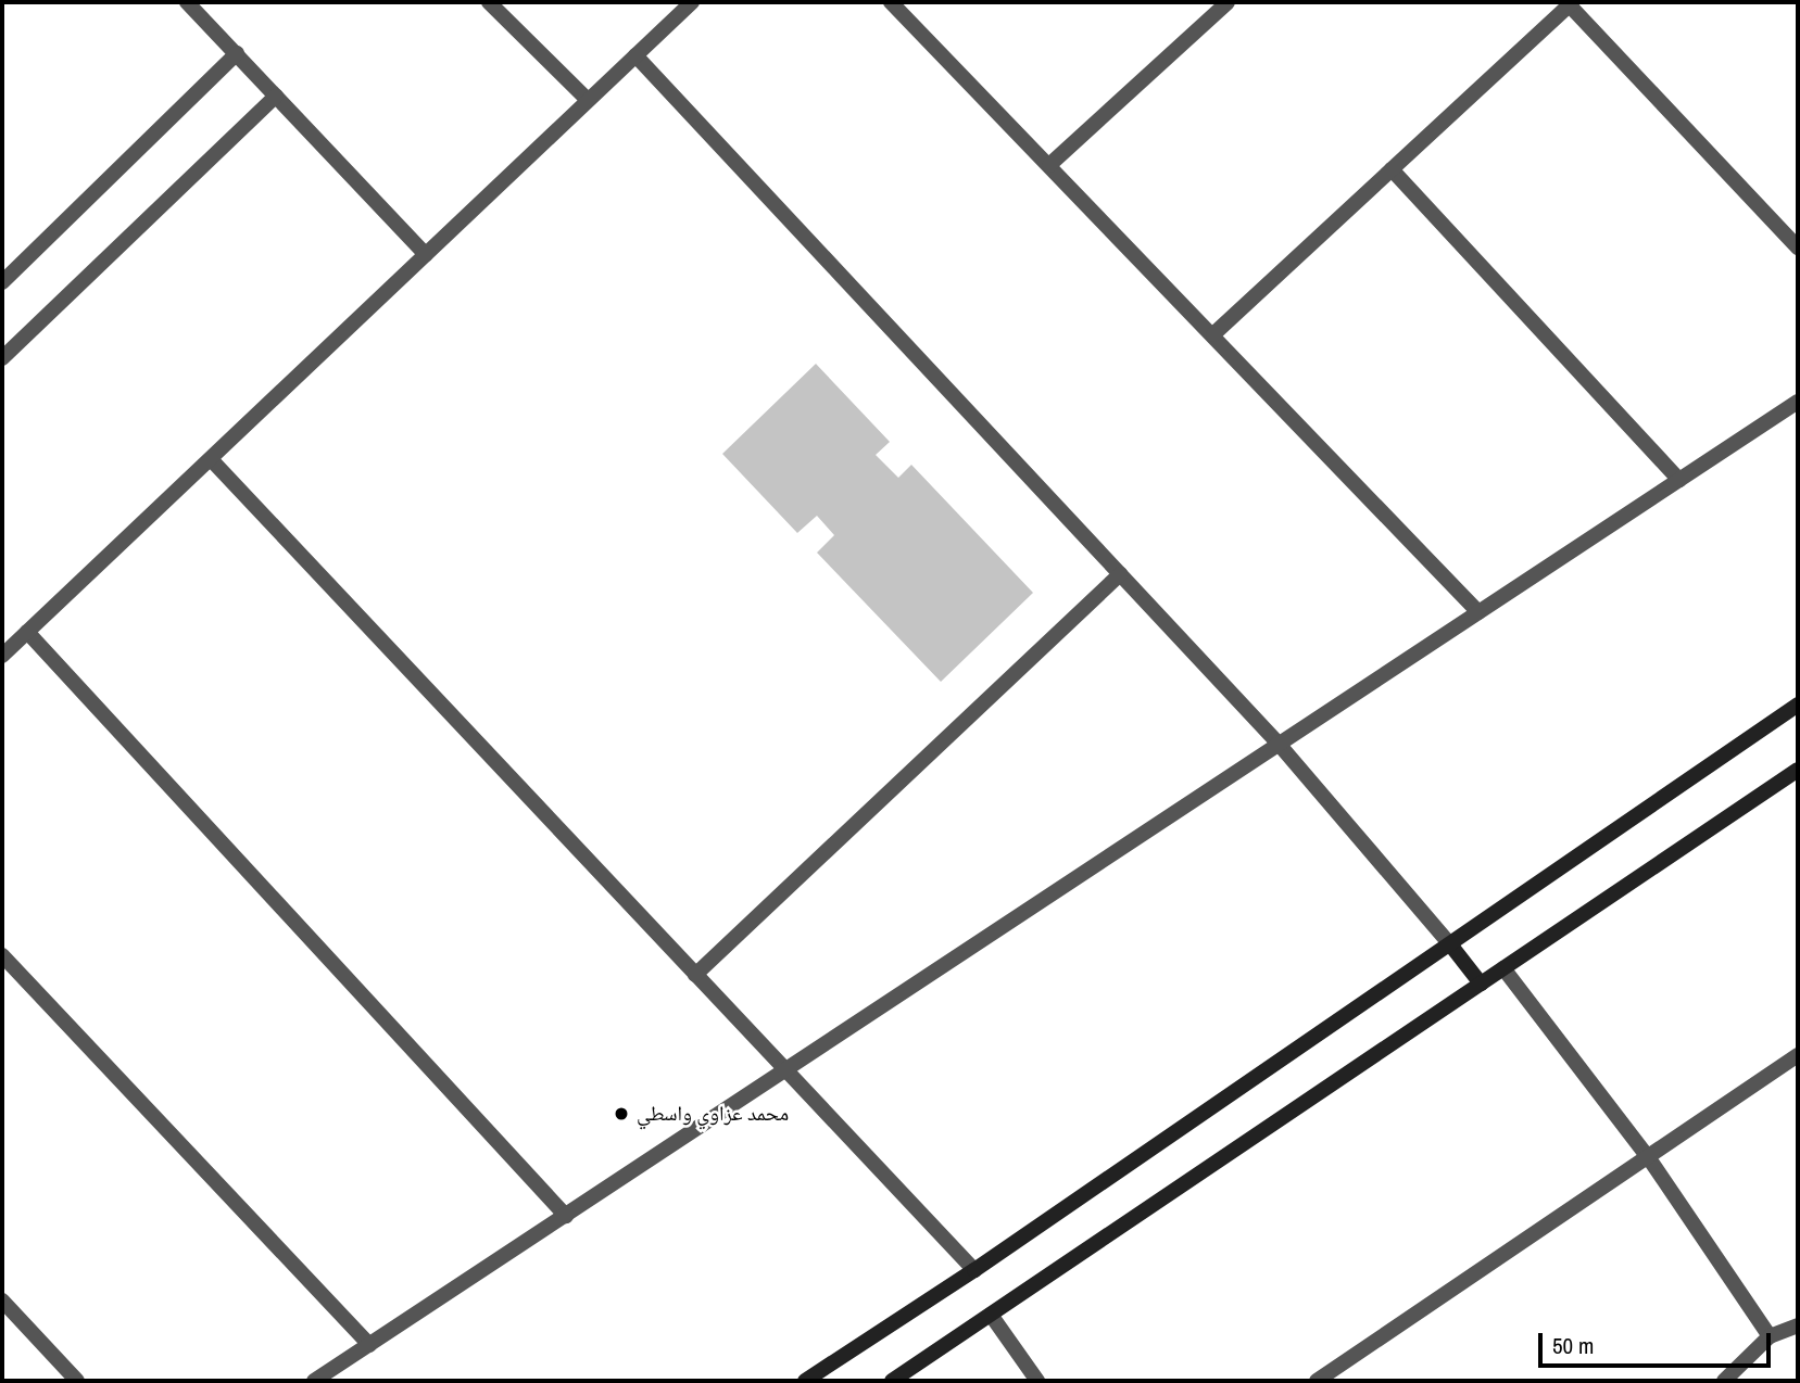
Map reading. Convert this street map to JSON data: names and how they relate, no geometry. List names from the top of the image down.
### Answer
{
  "places": ["محمد عزاوي واسطي"],
  "scale_bar": "50 m"
}
